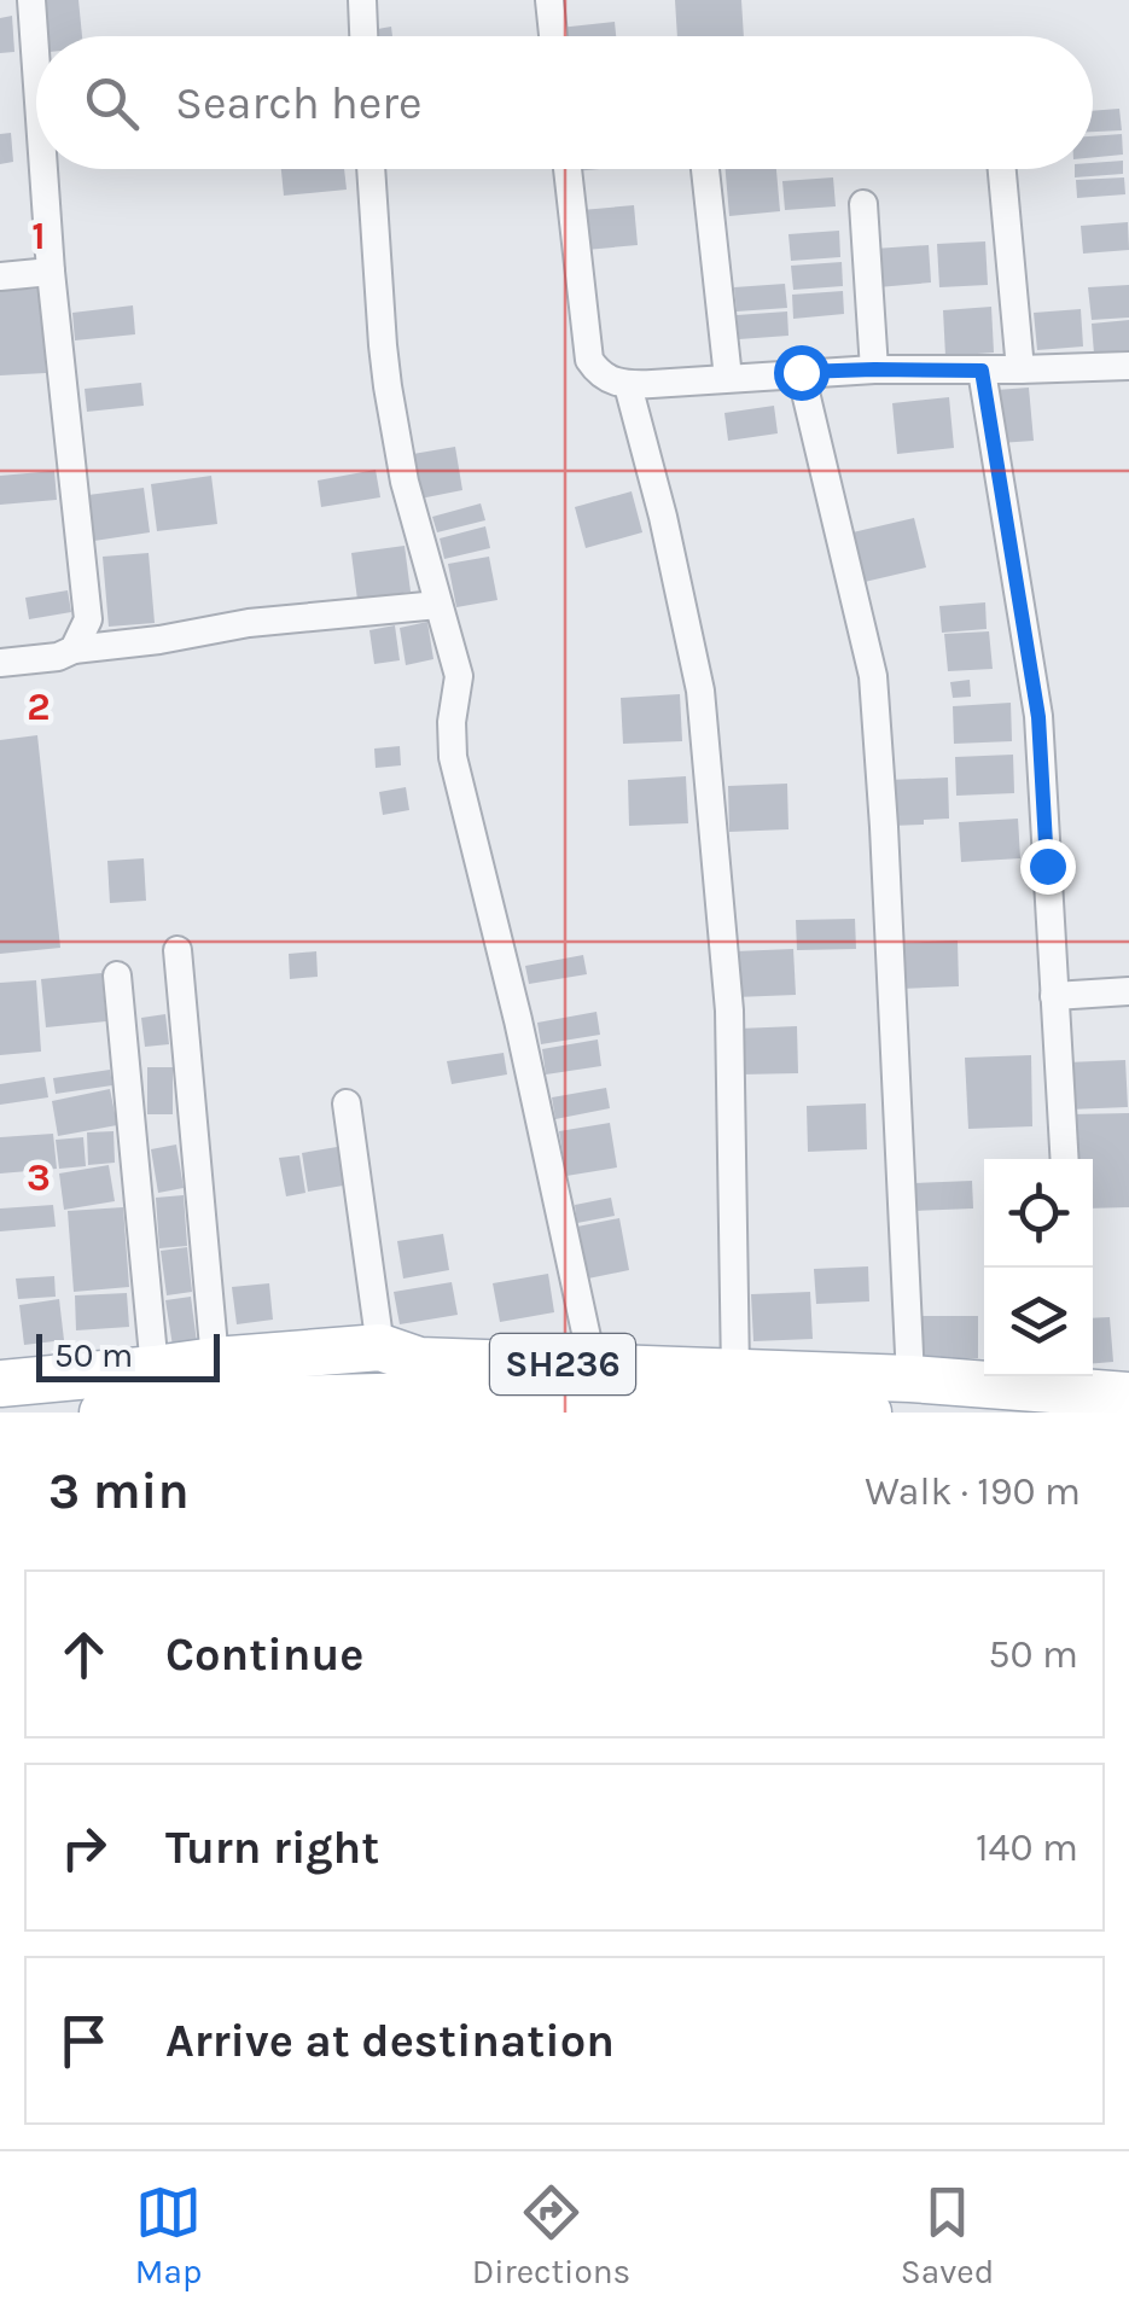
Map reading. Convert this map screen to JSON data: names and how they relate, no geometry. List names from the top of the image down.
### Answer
{
  "streets": {
    "main road": ["SH236"]
  },
  "scale_bar": "50 m",
  "page": {
    "search": "Search here",
    "scale": "50 m",
    "heading": ["3 min", "Walk · 190 m"],
    "list": [
      ["Continue", "50 m"],
      ["Turn right", "140 m"],
      "Arrive at destination"
    ],
    "nav": ["Map", "Directions", "Saved"]
  },
  "grid": {
    "rows": ["1", "2", "3"]
  }
}
